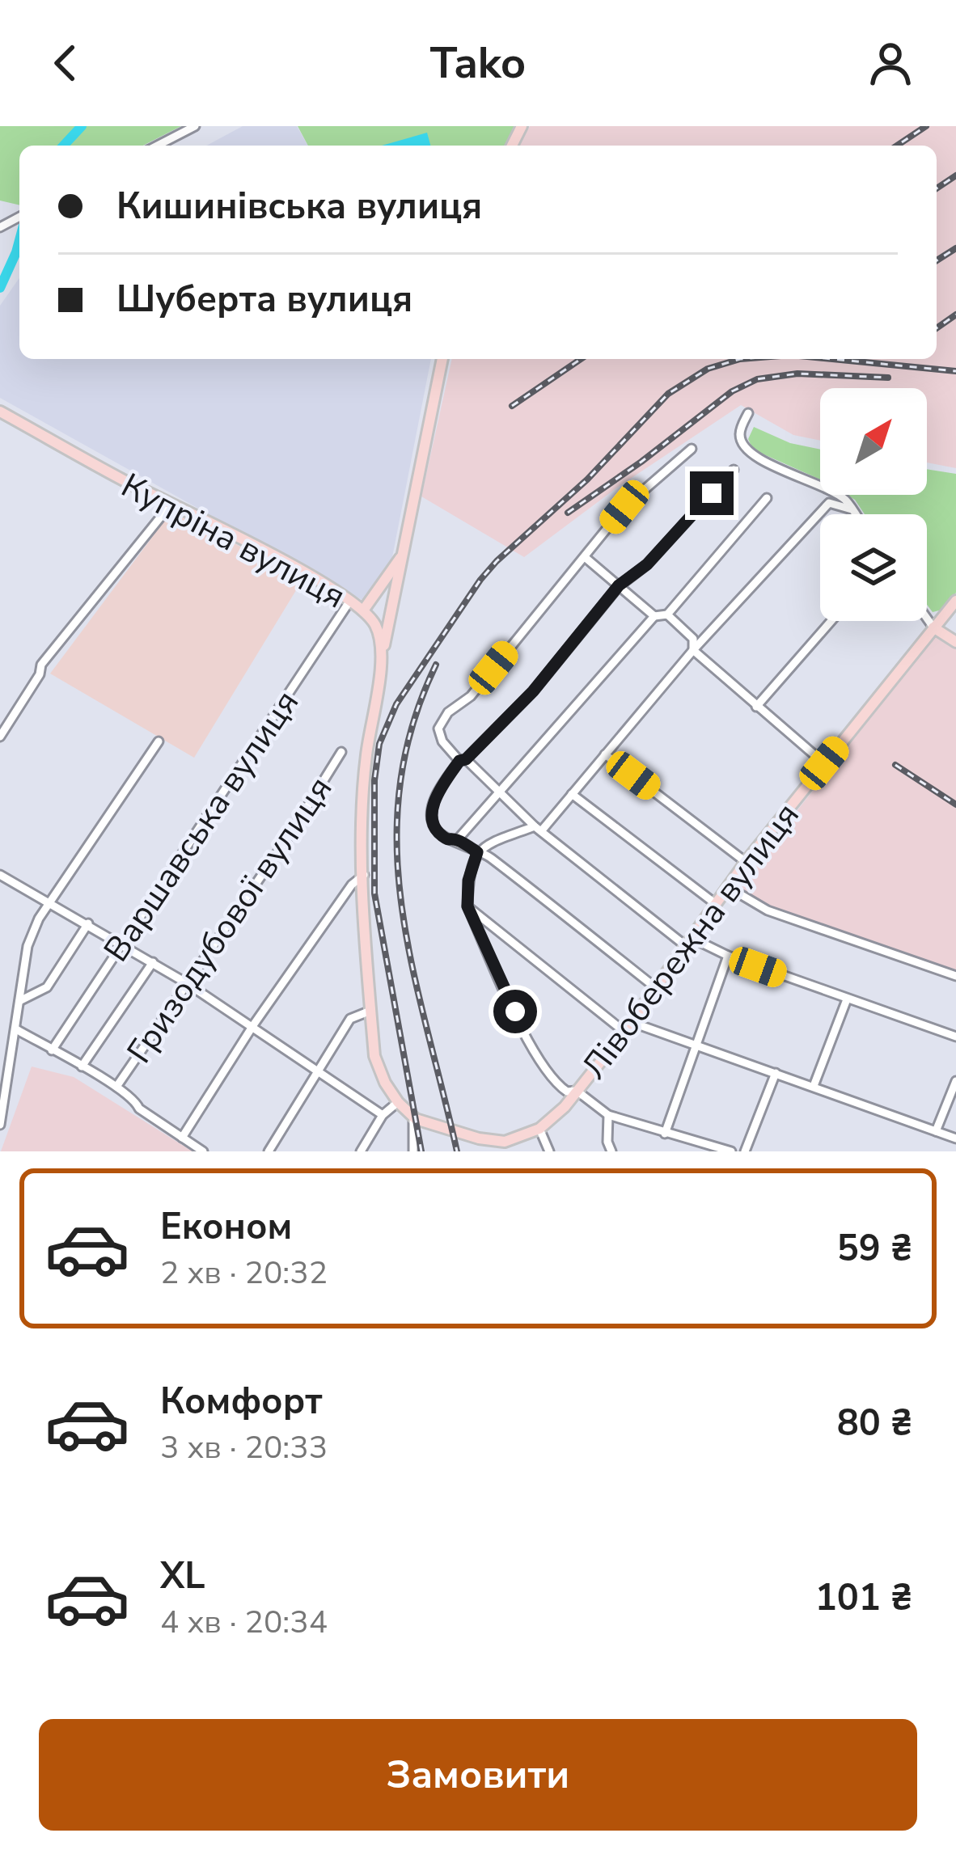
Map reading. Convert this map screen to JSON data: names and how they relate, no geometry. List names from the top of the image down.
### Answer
{
  "streets": {
    "main road": ["Купріна вулиця", "Лівобережна вулиця"],
    "street": ["Варшавська вулиця", "Гризодубової вулиця"]
  },
  "crossings": [
    ["Купріна вулиця", "Варшавська вулиця"]
  ],
  "north": "top right",
  "page": {
    "header": "Tako",
    "banner": ["Кишинівська вулиця", "Шуберта вулиця"],
    "list": [
      {
        "name": "Економ",
        "note": "2 хв · 20:32",
        "value": "59 ₴"
      },
      {
        "name": "Комфорт",
        "note": "3 хв · 20:33",
        "value": "80 ₴"
      },
      {
        "name": "XL",
        "note": "4 хв · 20:34",
        "value": "101 ₴"
      }
    ],
    "buttons": "Замовити"
  }
}
